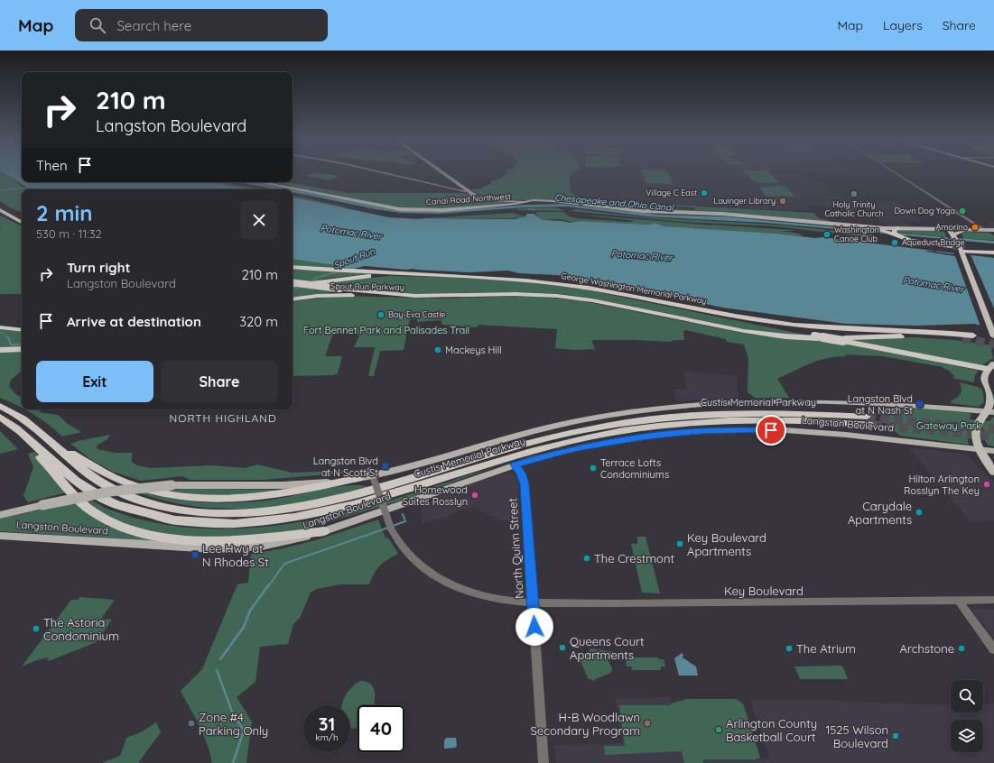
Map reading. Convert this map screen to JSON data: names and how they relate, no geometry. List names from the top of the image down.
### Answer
{
  "streets": {
    "highway": [
      "Canal Road Northwest",
      "Spout Run Parkway",
      "George Washington Memorial Parkway",
      "Custis Memorial Parkway"
    ],
    "main road": ["Langston Boulevard"],
    "street": ["North Quinn Street", "Key Boulevard"]
  },
  "crossings": [
    ["Spout Run Parkway", "George Washington Memorial Parkway"],
    ["Langston Boulevard", "North Quinn Street"],
    ["Langston Boulevard", "Key Boulevard"],
    ["North Quinn Street", "Key Boulevard"]
  ],
  "districts": ["NORTH HIGHLAND"],
  "water": ["Chesapeake and Ohio Canal", "Potomac River", "Spout Run"],
  "parks": ["Fort Bennet Park and Palisades Trail", "Gateway Park"],
  "places": {
    "other": [
      "Village C East",
      "Holy Trinity Catholic Church",
      "Lauinger Library",
      "Down Dog Yoga",
      "Amorino",
      "Washington Canoe Club",
      "Aqueduct Bridge",
      "Bay-Eva Castle",
      "Mackeys Hill",
      "Terrace Lofts Condominiums",
      "Hilton Arlington Rosslyn The Key",
      "Homewood Suites Rosslyn",
      "Carydale Apartments",
      "Key Boulevard Apartments",
      "The Crestmont",
      "The Astoria Condominium",
      "Queens Court Apartments",
      "The Atrium",
      "Archstone",
      "Zone #4 Parking Only",
      "H-B Woodlawn Secondary Program",
      "Arlington County Basketball Court",
      "1525 Wilson Boulevard"
    ],
    "transit": ["Langston Blvd at N Nash St", "Langston Blvd at N Scott St", "Lee Hwy at N Rhodes St"]
  },
  "page": {
    "header": "Map",
    "search": "Search here",
    "nav": ["Map", "Layers", "Share"],
    "turn": ["210 m", "Langston Boulevard"],
    "then": "Then",
    "heading": ["2 min", "530 m · 11:32"],
    "list": [
      {
        "name": "Turn right",
        "note": "Langston Boulevard",
        "value": "210 m"
      },
      {
        "name": "Arrive at destination",
        "value": "320 m"
      }
    ],
    "buttons": ["Exit", "Share"],
    "speed": "31 km/h",
    "limit": "40"
  }
}
